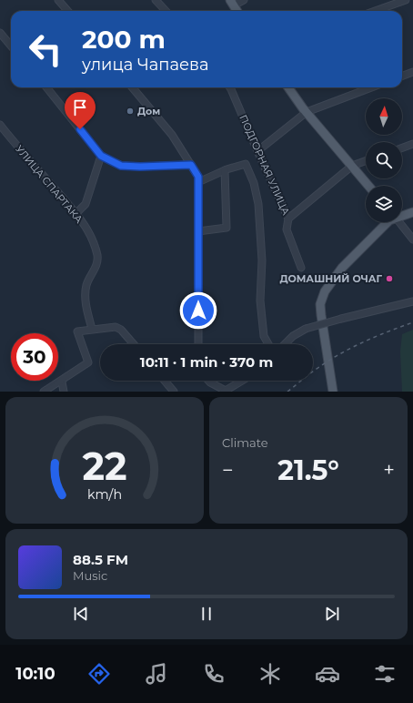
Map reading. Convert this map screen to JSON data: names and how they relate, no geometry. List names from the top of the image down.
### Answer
{
  "streets": {
    "street": ["ПОДГОРНАЯ УЛИЦА", "УЛИЦА СПАРТАКА"]
  },
  "places": ["Дом", "ДОМАШНИЙ ОЧАГ"],
  "north": "top",
  "page": {
    "turn": ["200 m", "улица Чапаева"],
    "limit": "30",
    "trip": "10:11 · 1 min · 370 m",
    "tile": "Climate",
    "heat": ["−", "21.5°", "+"],
    "song": ["88.5 FM", "Music"],
    "tabs": "10:10",
    "gauge": ["22", "km/h"]
  }
}
